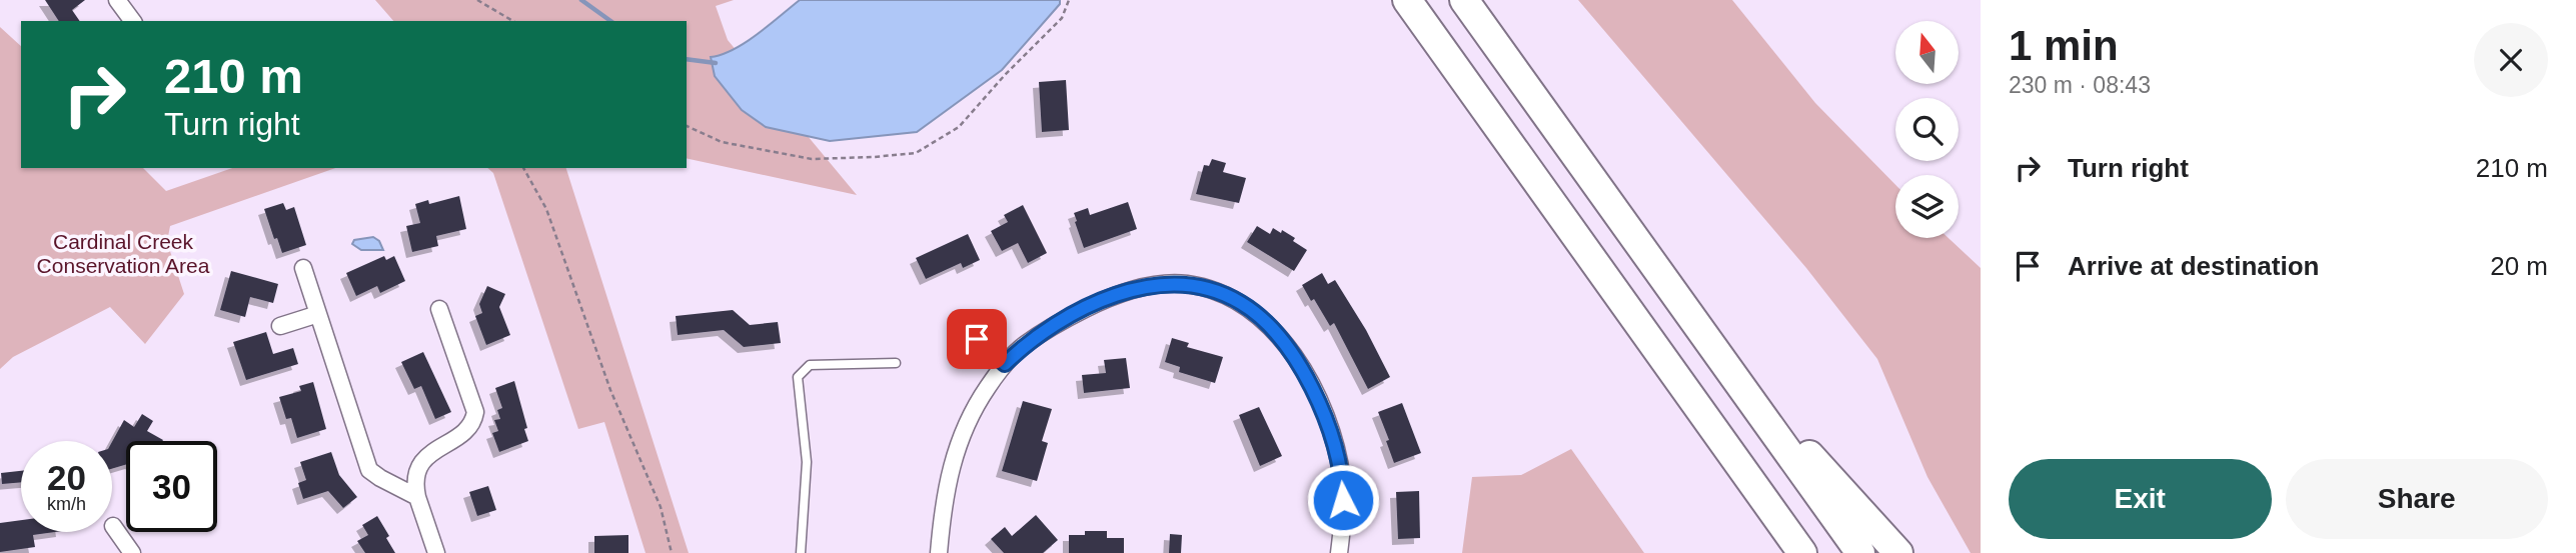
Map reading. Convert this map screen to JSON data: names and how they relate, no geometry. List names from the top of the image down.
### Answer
{
  "parks": ["Cardinal Creek Conservation Area"],
  "north": "top",
  "page": {
    "heading": ["1 min", "230 m · 08:43"],
    "turn": ["210 m", "Turn right"],
    "list": [
      {
        "name": "Turn right",
        "value": "210 m"
      },
      {
        "name": "Arrive at destination",
        "value": "20 m"
      }
    ],
    "speed": "20 km/h",
    "limit": "30",
    "buttons": ["Exit", "Share"]
  }
}
